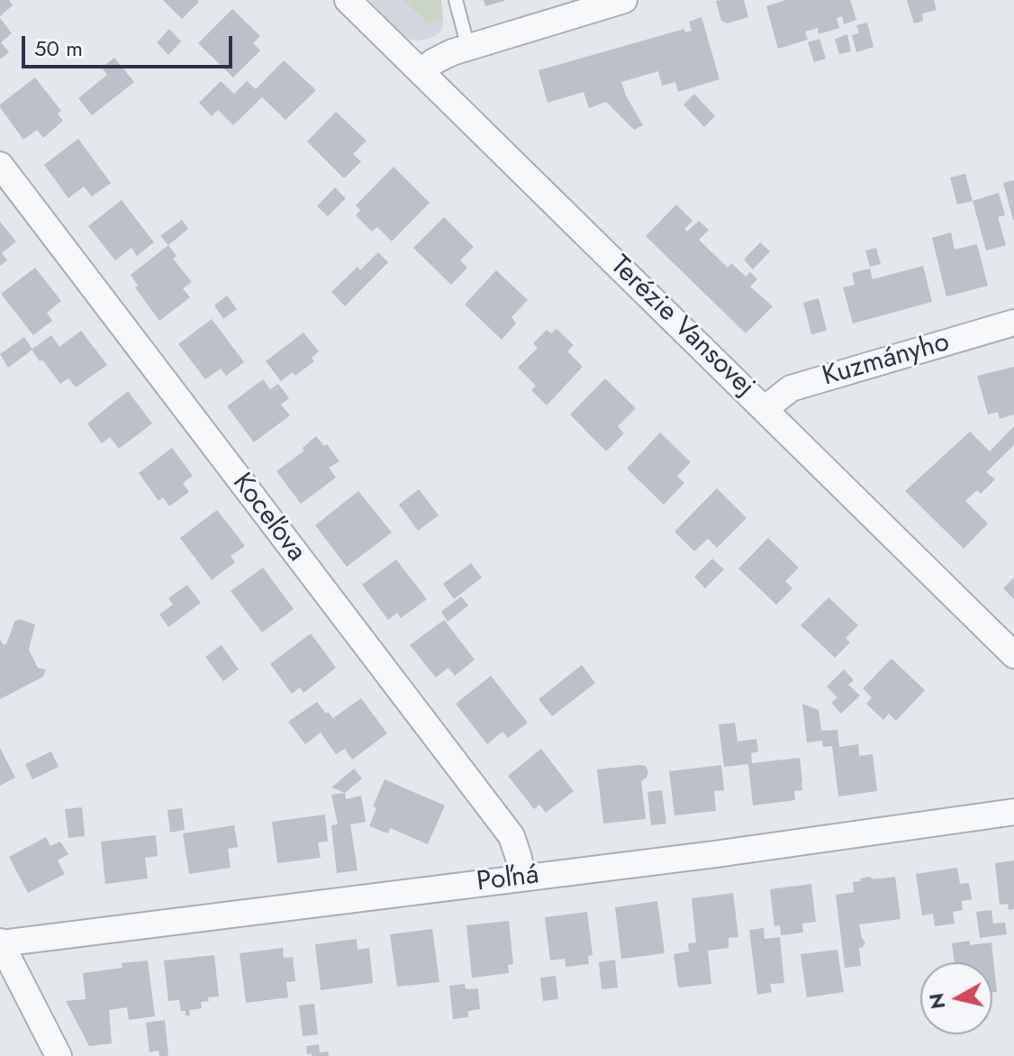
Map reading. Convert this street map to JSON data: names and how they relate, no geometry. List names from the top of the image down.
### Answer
{
  "streets": {
    "street": [
      "Terézie Vansovej",
      "Kuzmányho",
      "Koceľova",
      "Poľná"
    ]
  },
  "crossings": [
    ["Terézie Vansovej", "Kuzmányho"],
    ["Koceľova", "Poľná"]
  ],
  "scale_bar": "50 m",
  "north": "left"
}
